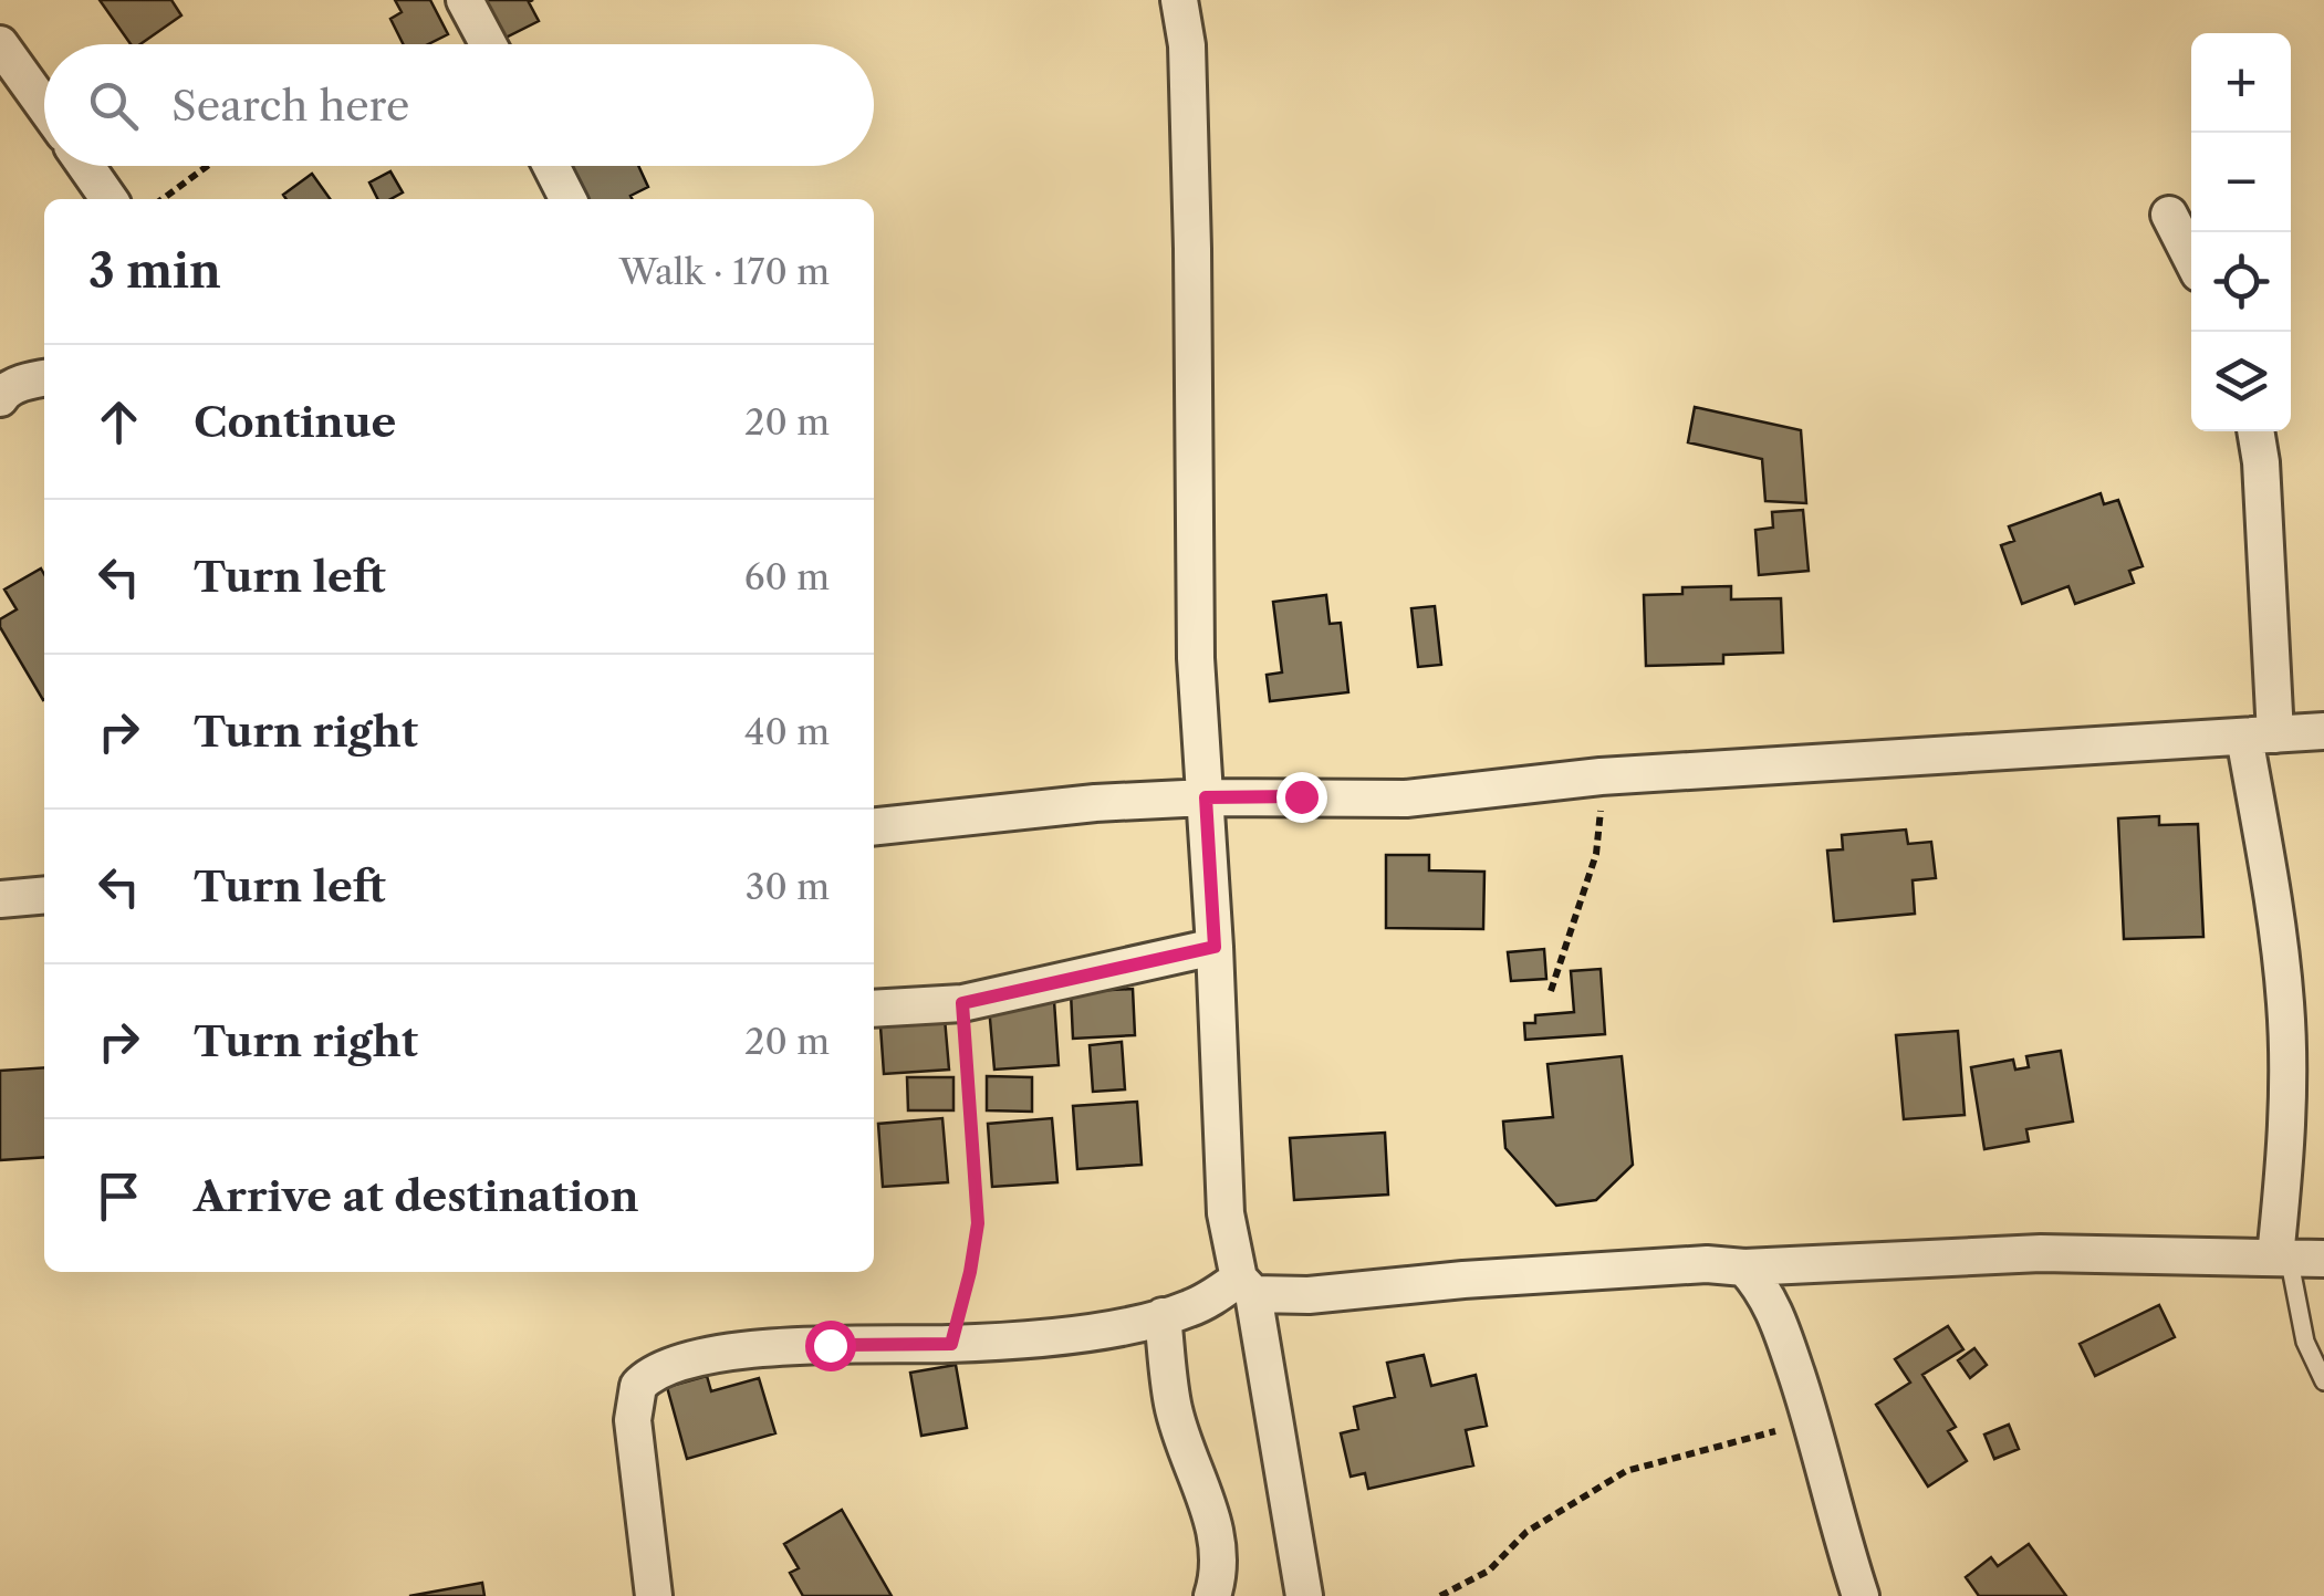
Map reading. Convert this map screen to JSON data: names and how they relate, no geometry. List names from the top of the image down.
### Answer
{
  "page": {
    "map_buttons": ["+", "−"],
    "search": "Search here",
    "heading": ["3 min", "Walk · 170 m"],
    "list": [
      ["Continue", "20 m"],
      ["Turn left", "60 m"],
      ["Turn right", "40 m"],
      ["Turn left", "30 m"],
      ["Turn right", "20 m"],
      "Arrive at destination"
    ]
  }
}
